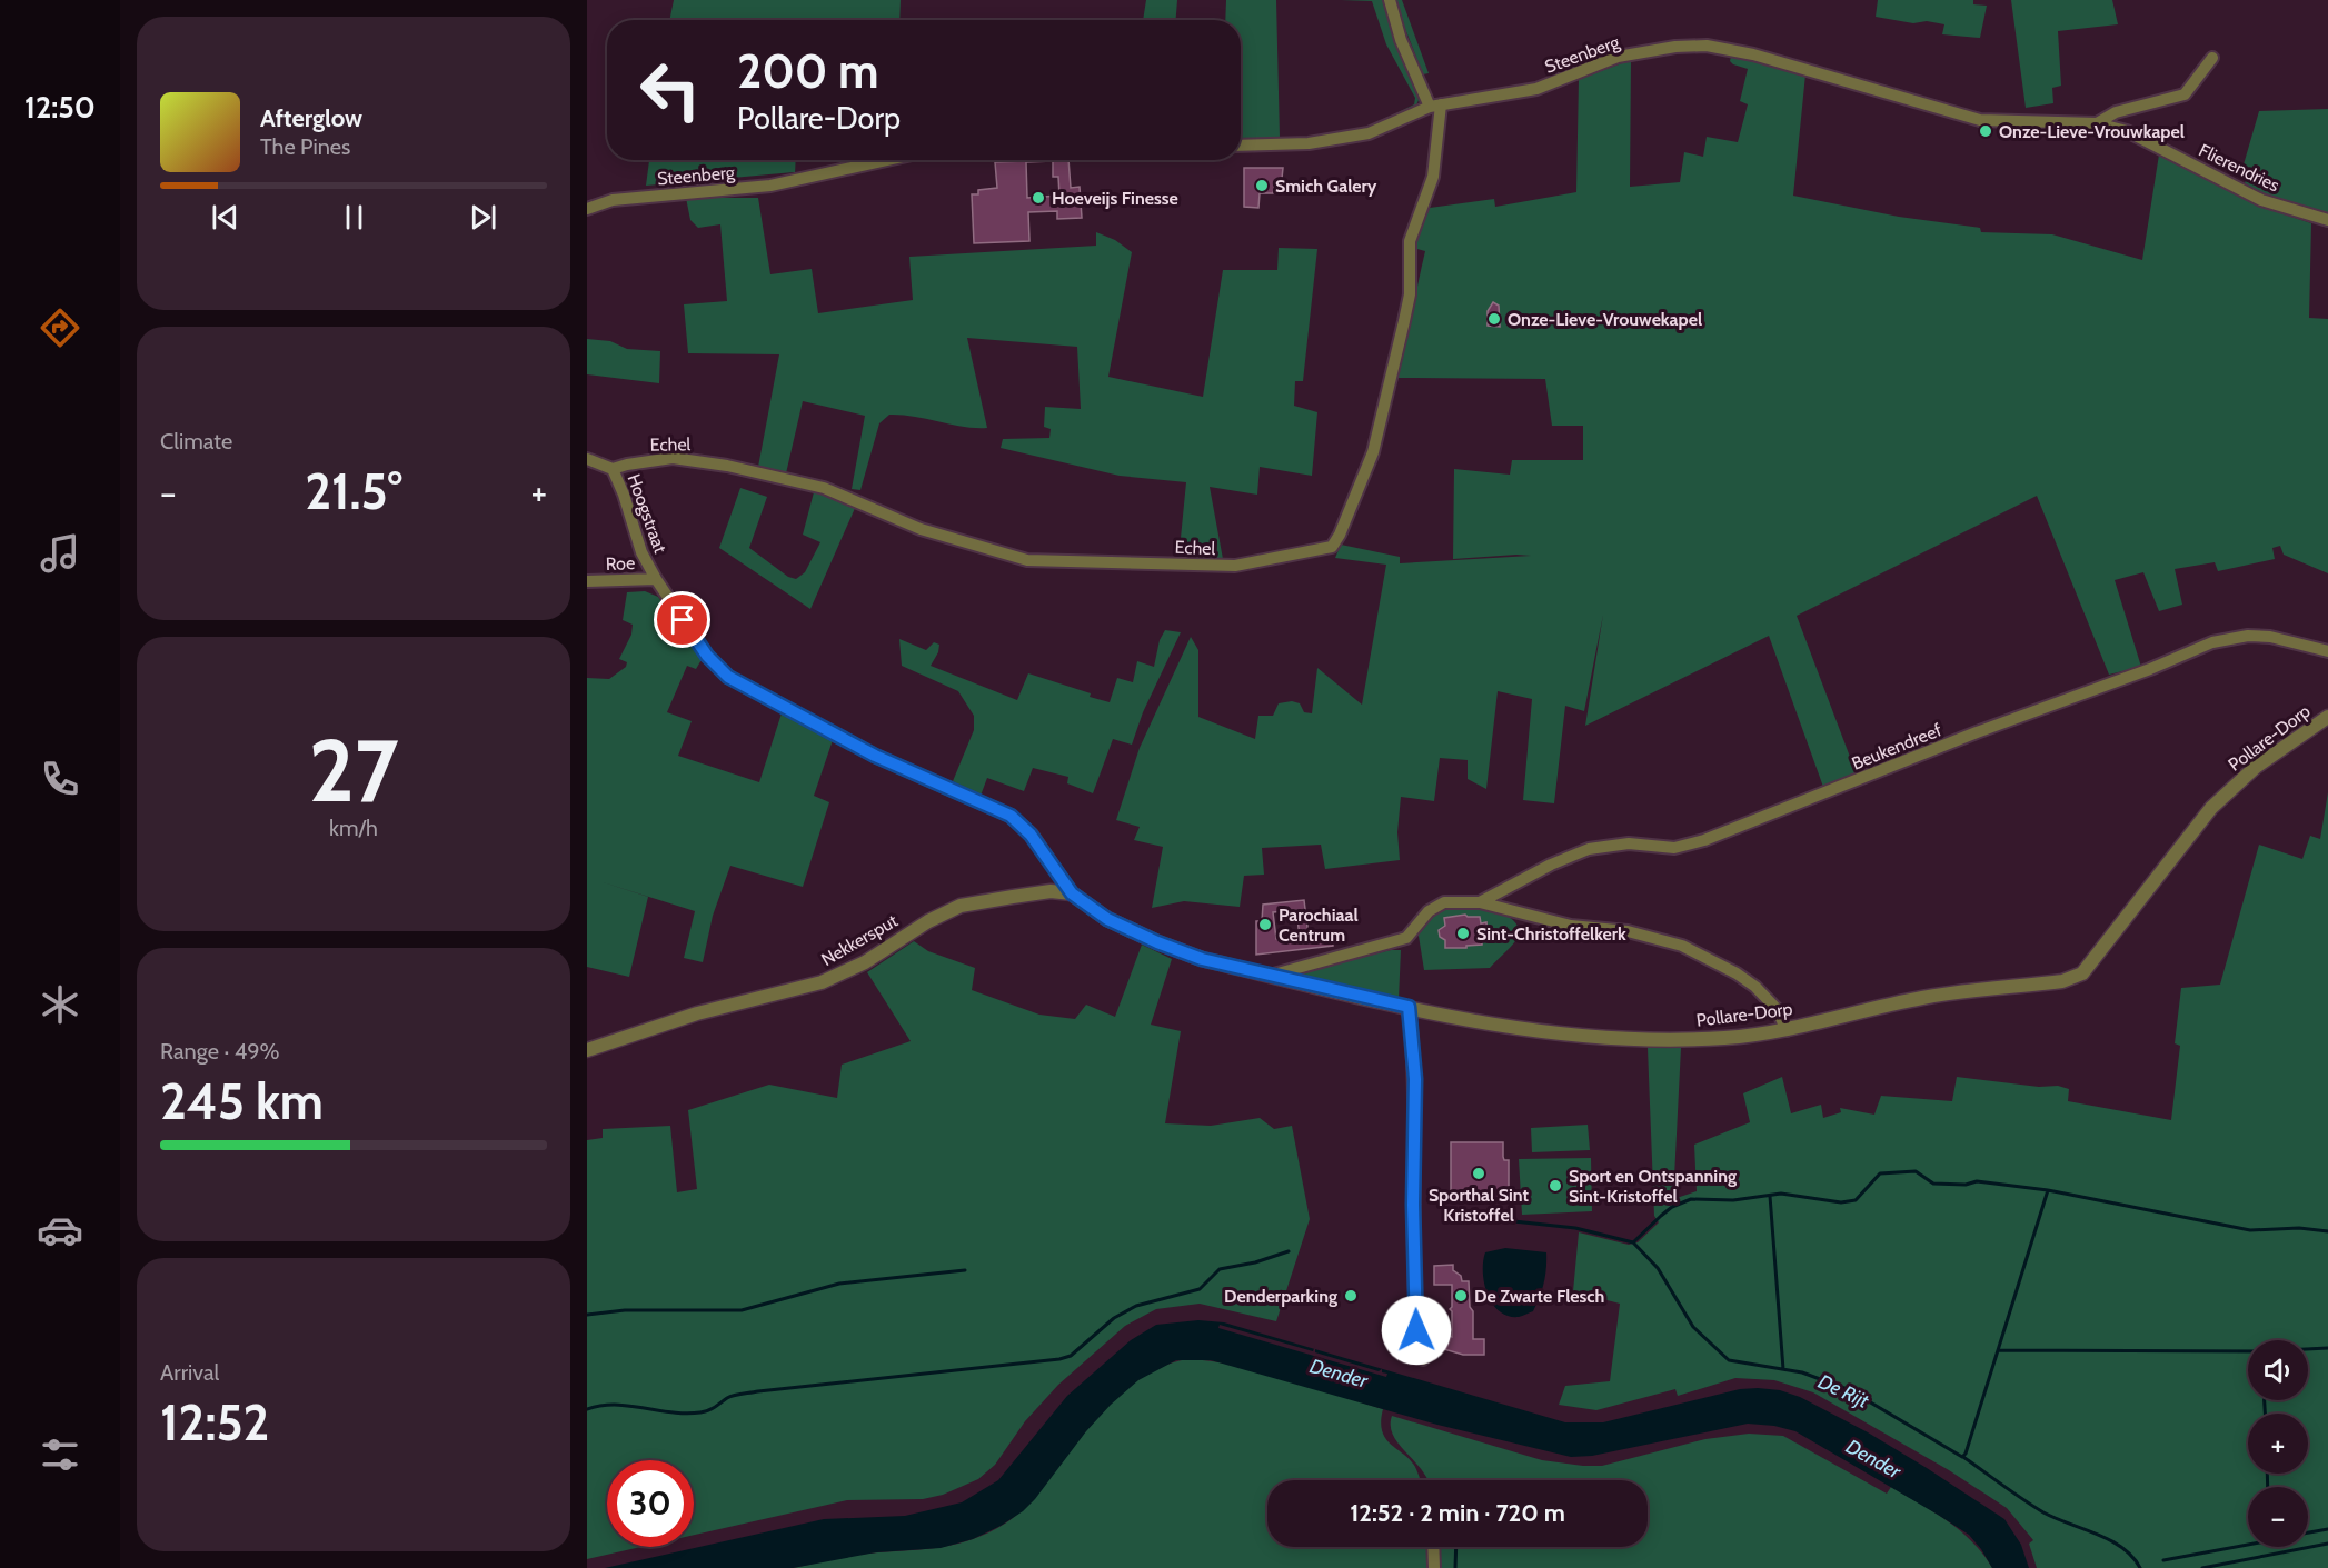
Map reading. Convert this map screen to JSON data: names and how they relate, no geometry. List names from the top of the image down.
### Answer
{
  "streets": {
    "street": [
      "Steenberg",
      "Flierendries",
      "Echel",
      "Hoogstraat",
      "Roe",
      "Pollare-Dorp",
      "Beukendreef",
      "Nekkersput"
    ]
  },
  "crossings": [
    ["Steenberg", "Flierendries"],
    ["Steenberg", "Echel"],
    ["Echel", "Hoogstraat"],
    ["Hoogstraat", "Roe"],
    ["Hoogstraat", "Pollare-Dorp"],
    ["Hoogstraat", "Nekkersput"],
    ["Pollare-Dorp", "Nekkersput"]
  ],
  "water": ["Dender", "De Rijt"],
  "places": [
    "Onze-Lieve-Vrouwkapel",
    "Smich Galery",
    "Hoeveijs Finesse",
    "Onze-Lieve-Vrouwekapel",
    "Parochiaal Centrum",
    "Sint-Christoffelkerk",
    "Sporthal Sint Kristoffel",
    "Sport en Ontspanning Sint-Kristoffel",
    "Denderparking",
    "De Zwarte Flesch"
  ],
  "page": {
    "tabs": "12:50",
    "turn": ["200 m", "Pollare-Dorp"],
    "song": ["Afterglow", "The Pines"],
    "tile": [
      "Climate",
      ["27", "km/h"],
      ["Range · 49%", "245 km"],
      ["Arrival", "12:52"]
    ],
    "heat": ["−", "21.5°", "+"],
    "map_buttons": ["+", "−"],
    "limit": "30",
    "trip": "12:52 · 2 min · 720 m"
  }
}
